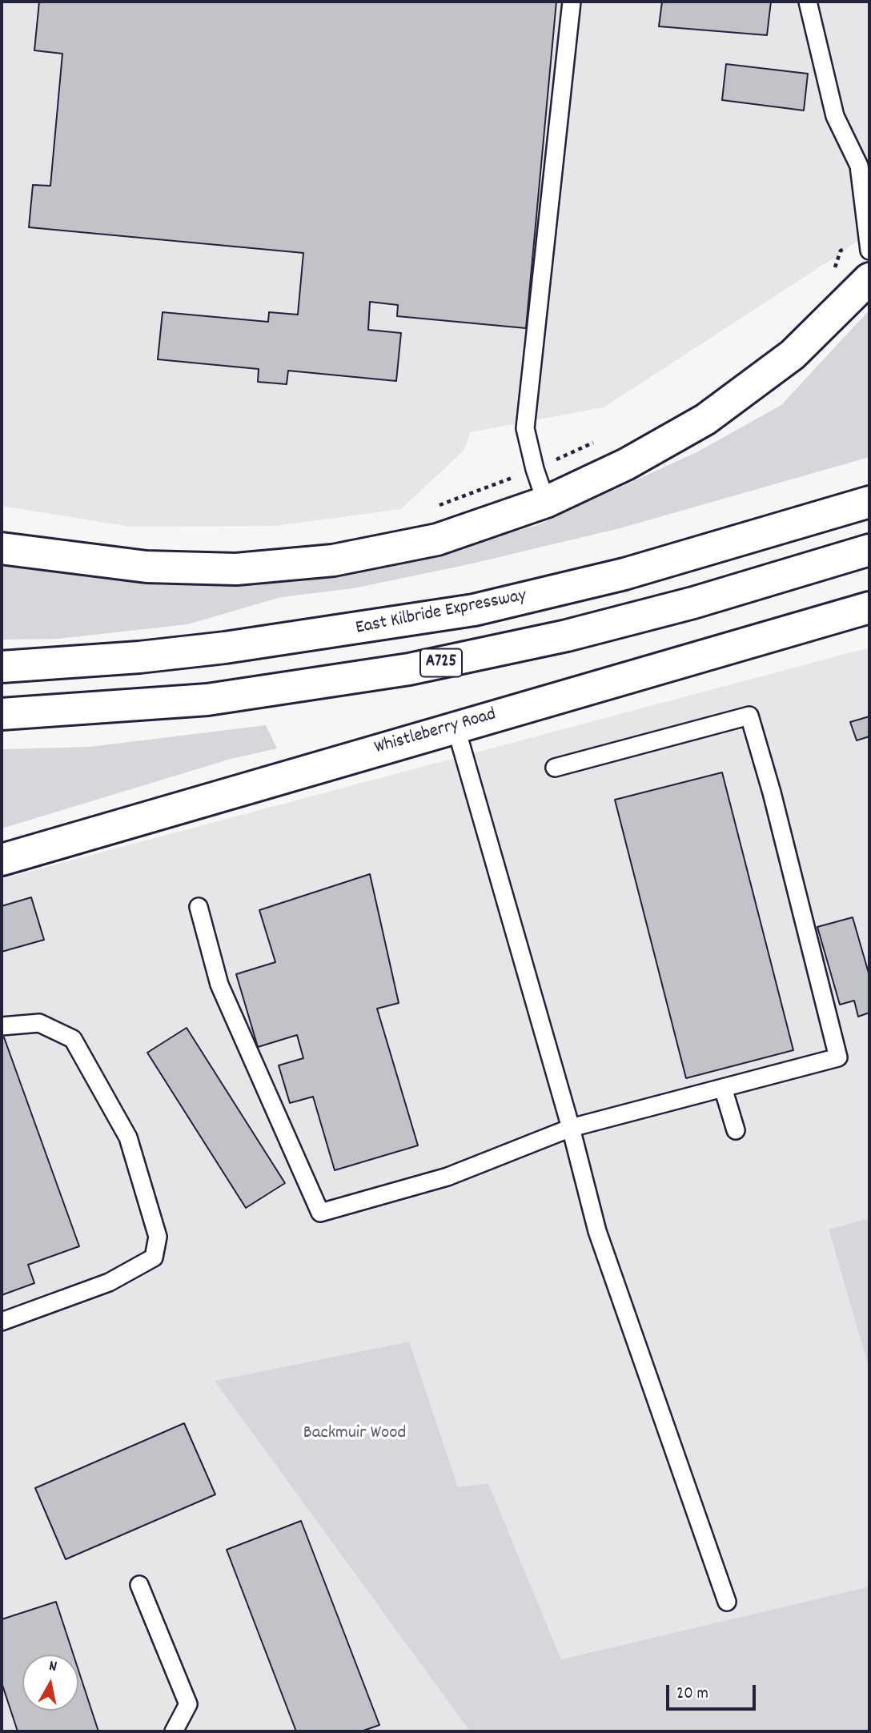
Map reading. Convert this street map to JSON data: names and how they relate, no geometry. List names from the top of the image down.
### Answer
{
  "streets": {
    "main road": ["East Kilbride Expressway", "A725", "Whistleberry Road"]
  },
  "parks": ["Backmuir Wood"],
  "scale_bar": "20 m",
  "north": "top"
}
